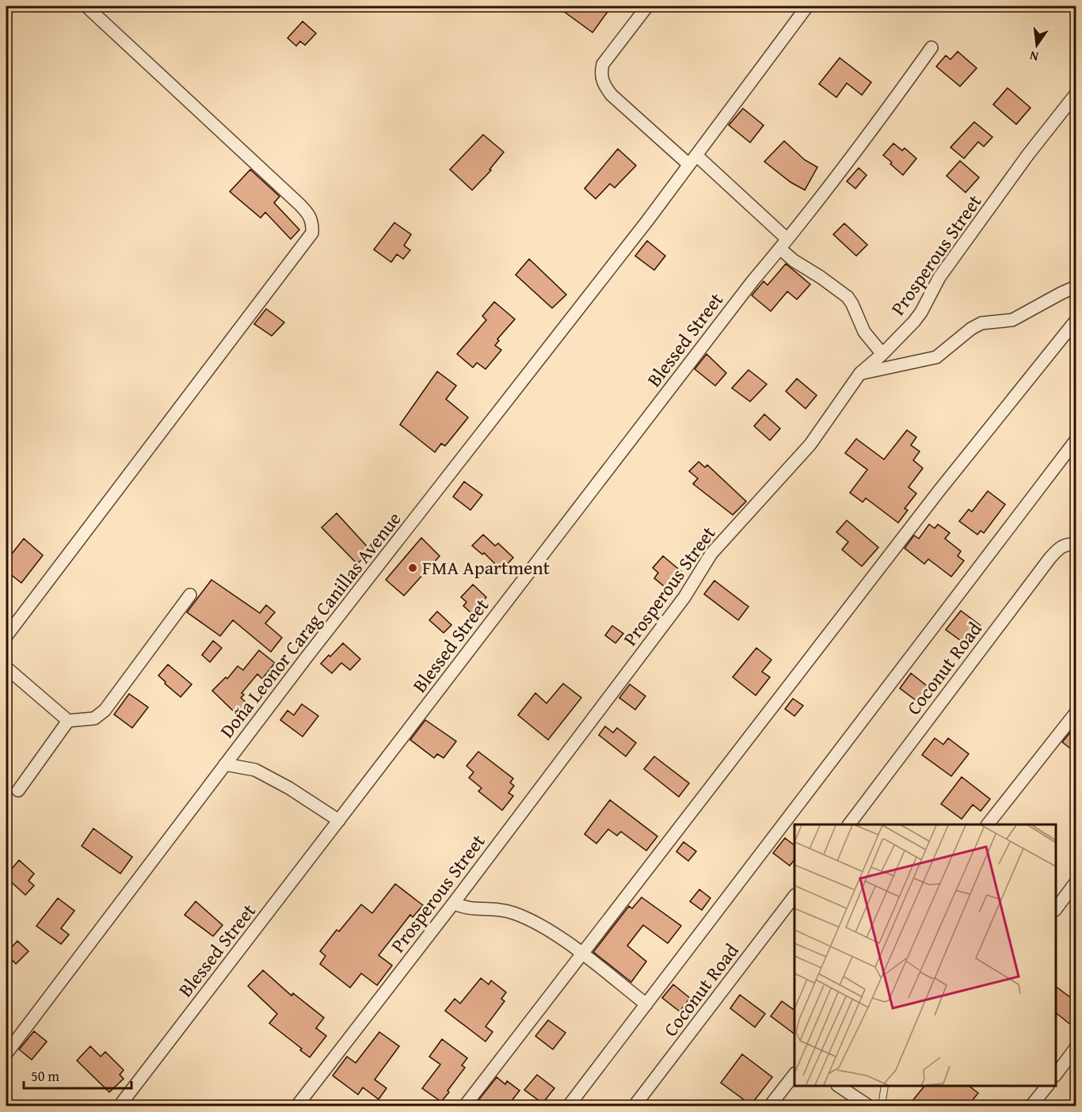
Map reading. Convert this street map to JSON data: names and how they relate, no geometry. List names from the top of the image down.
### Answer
{
  "streets": {
    "street": [
      "Prosperous Street",
      "Blessed Street",
      "Doña Leonor Carag Canillas Avenue",
      "Coconut Road"
    ]
  },
  "places": ["FMA Apartment"],
  "scale_bar": "50 m",
  "north": "bottom"
}
